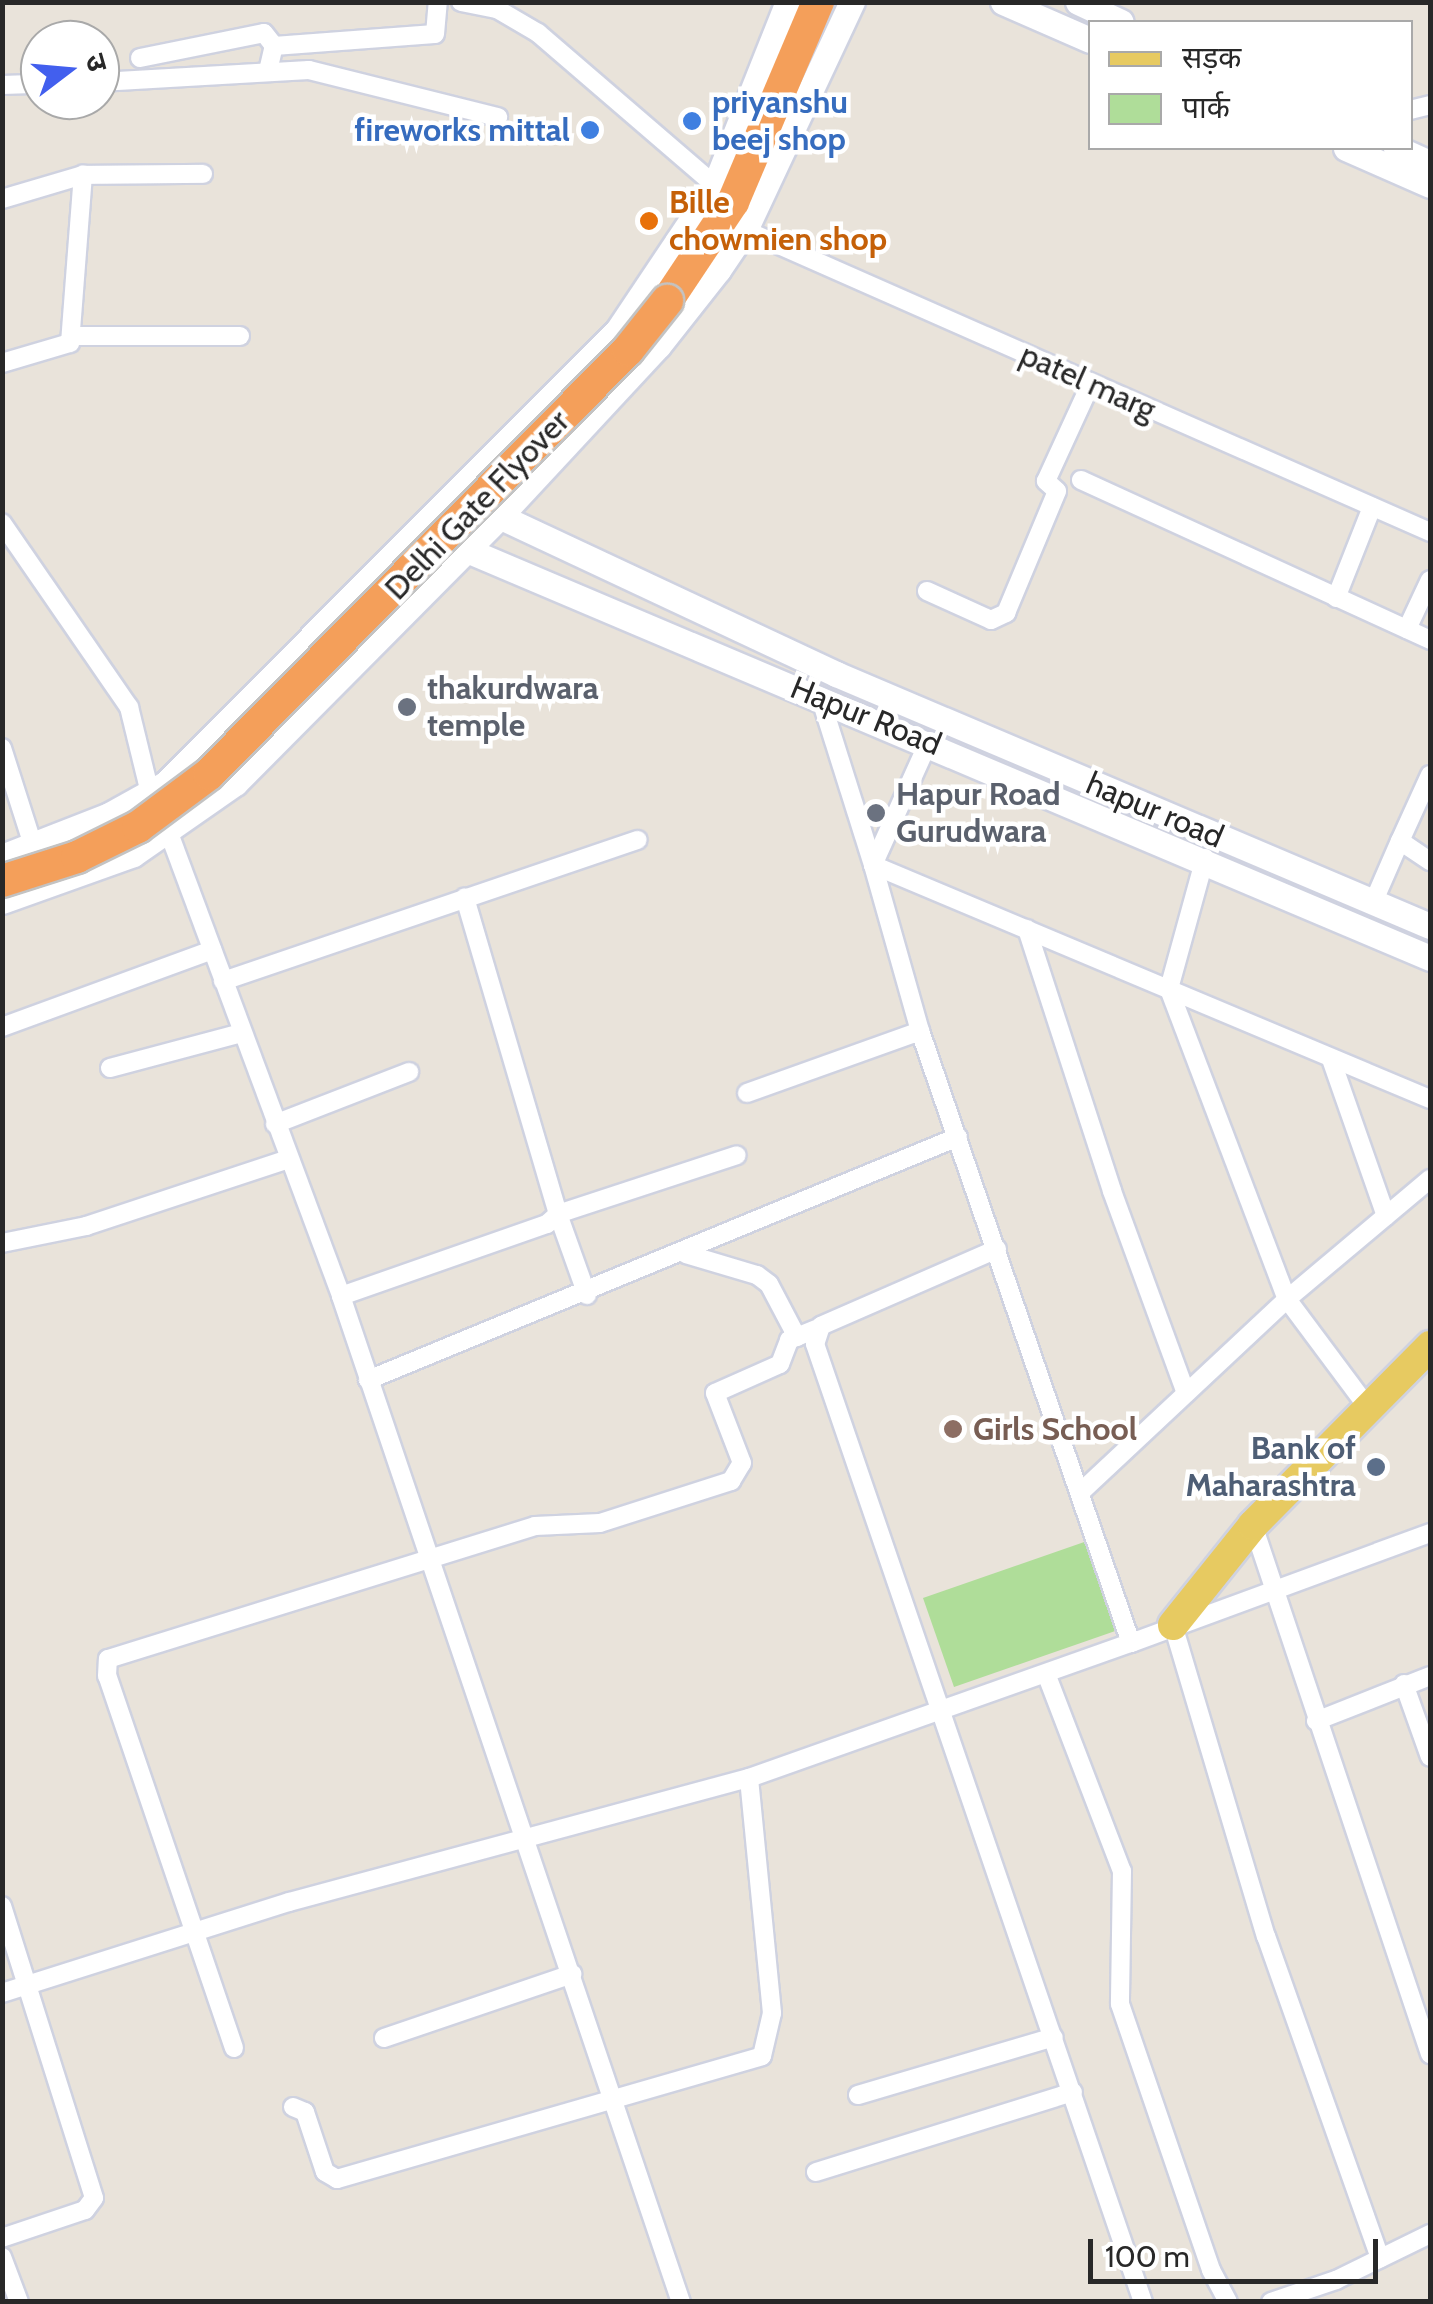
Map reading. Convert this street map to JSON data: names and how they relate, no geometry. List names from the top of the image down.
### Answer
{
  "streets": {
    "highway": ["Delhi Gate Flyover"],
    "main road": ["Hapur Road", "hapur road"],
    "street": ["patel marg"]
  },
  "crossings": [
    ["Delhi Gate Flyover", "Hapur Road"]
  ],
  "places": [
    "priyanshu beej shop",
    "fireworks mittal",
    "Bille chowmien shop",
    "thakurdwara temple",
    "Hapur Road Gurudwara",
    "Girls School",
    "Bank of Maharashtra"
  ],
  "legend": ["सड़क", "पार्क"],
  "scale_bar": "100 m",
  "north": "right"
}
